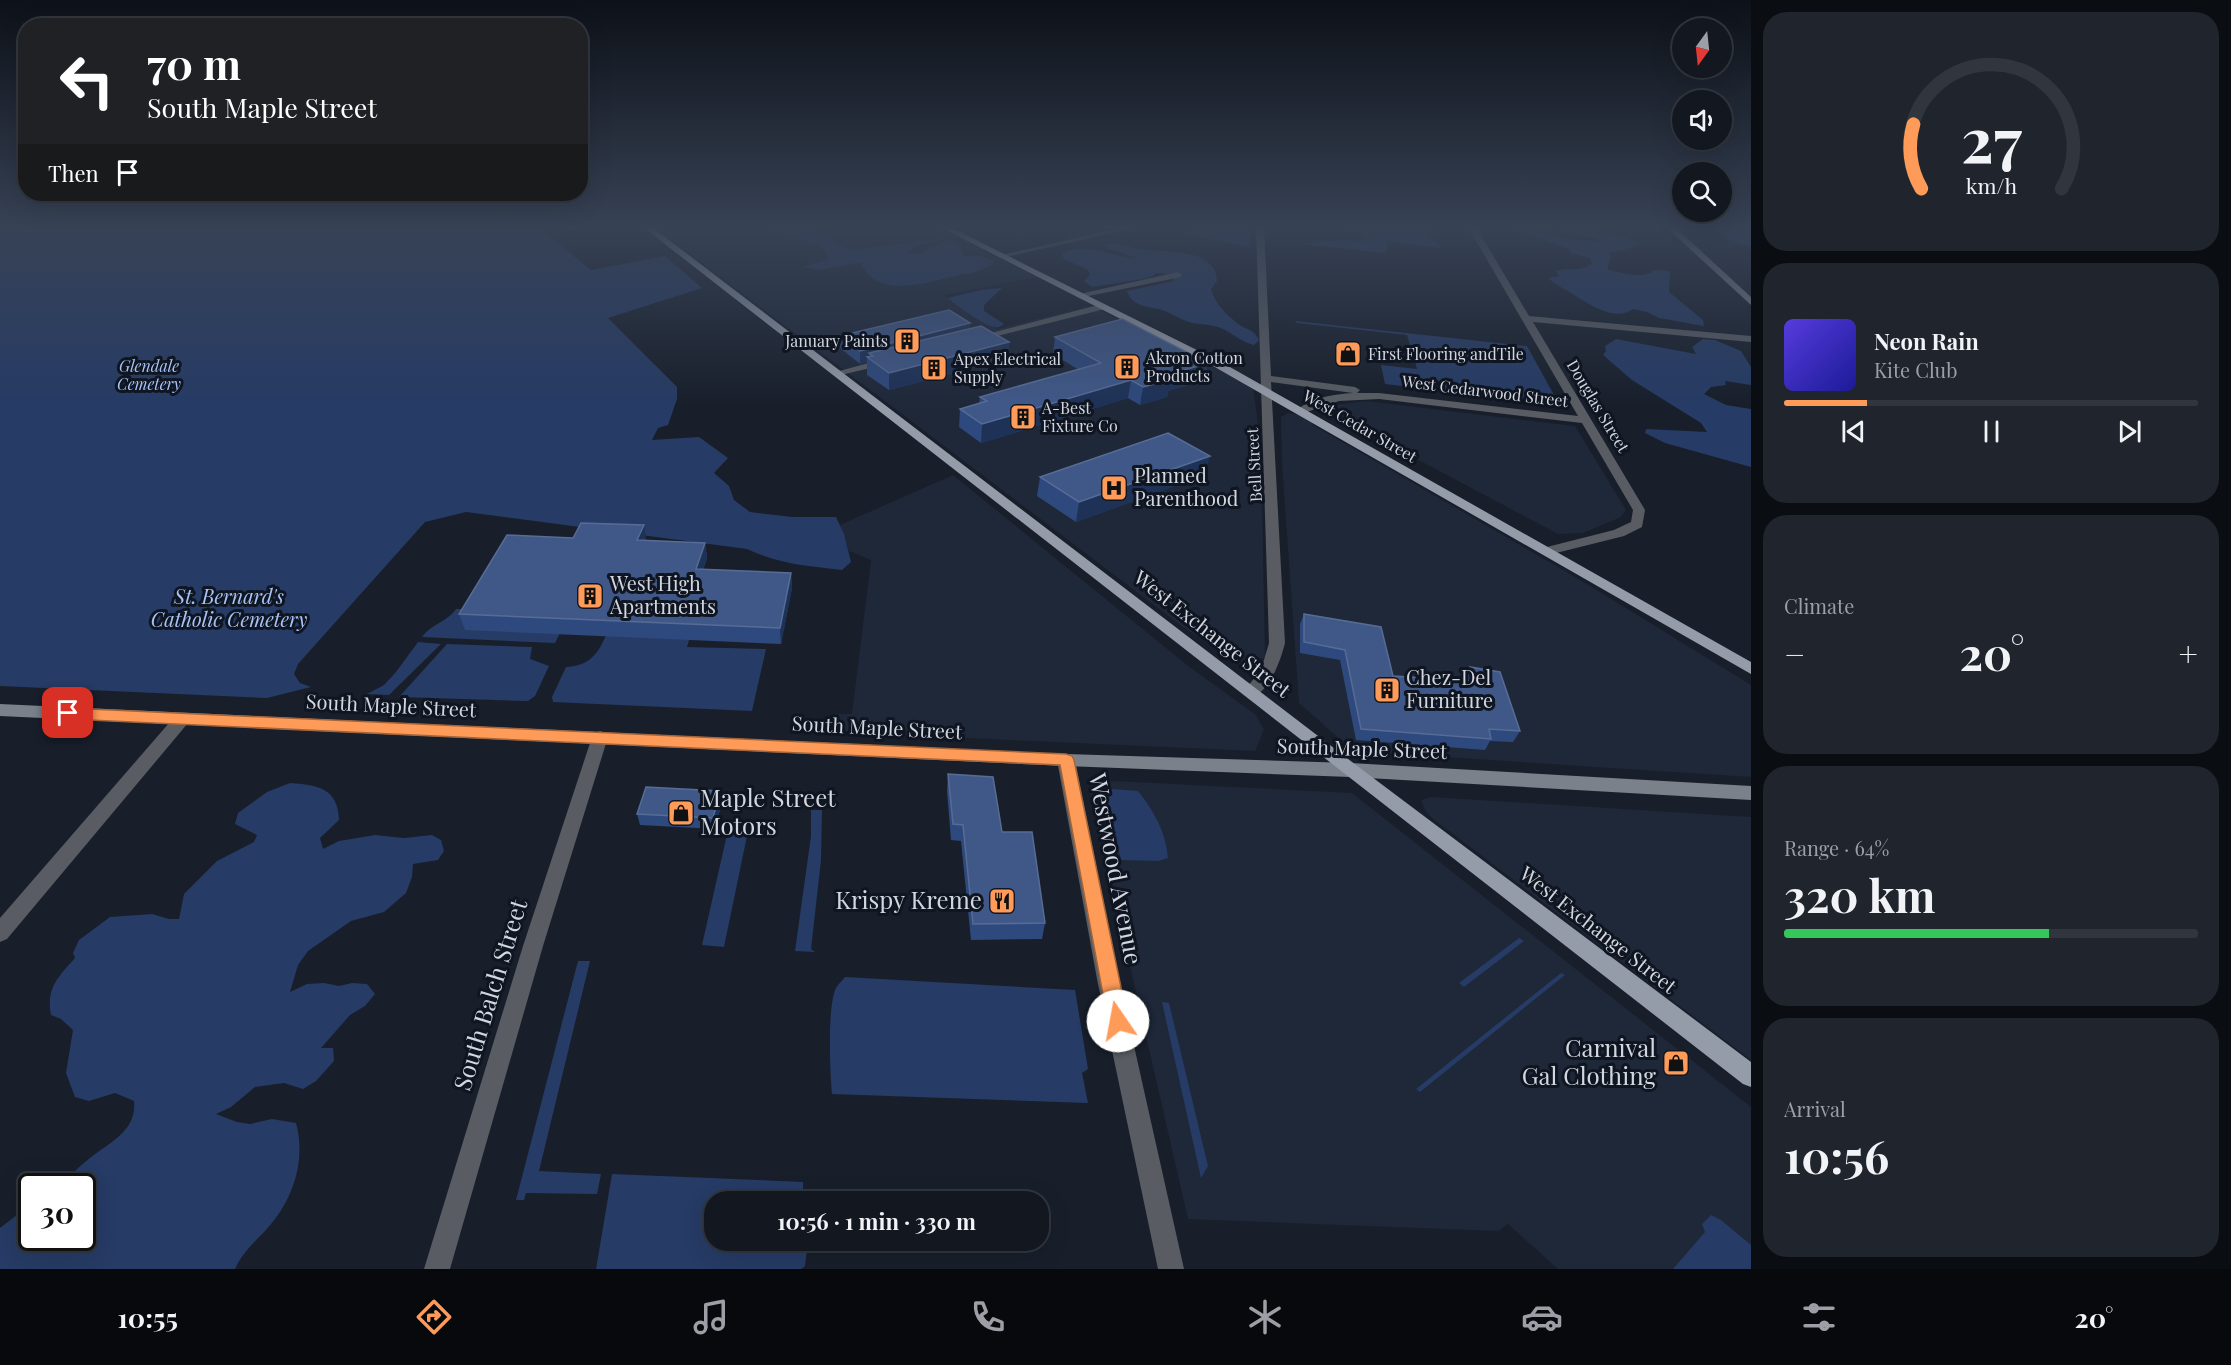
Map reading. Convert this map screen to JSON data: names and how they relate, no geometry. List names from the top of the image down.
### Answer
{
  "streets": {
    "main road": ["West Cedar Street", "West Exchange Street", "South Maple Street"],
    "street": [
      "West Cedarwood Street",
      "Douglas Street",
      "Bell Street",
      "Westwood Avenue",
      "South Balch Street"
    ]
  },
  "crossings": [
    ["West Cedarwood Street", "Douglas Street"],
    ["West Cedarwood Street", "West Cedar Street"],
    ["West Cedarwood Street", "Bell Street"],
    ["Douglas Street", "West Cedar Street"],
    ["West Cedar Street", "Bell Street"],
    ["Bell Street", "West Exchange Street"],
    ["West Exchange Street", "South Maple Street"],
    ["South Maple Street", "Westwood Avenue"],
    ["South Maple Street", "South Balch Street"]
  ],
  "parks": ["Glendale Cemetery", "St. Bernard's Catholic Cemetery"],
  "places": {
    "building": [
      "January Paints",
      "Akron Cotton Products",
      "Apex Electrical Supply",
      "A-Best Fixture Co",
      "West High Apartments",
      "Chez-Del Furniture"
    ],
    "shop": ["First Flooring andTile", "Maple Street Motors", "Carnival Gal Clothing"],
    "hospital": ["Planned Parenthood"],
    "restaurant": ["Krispy Kreme"]
  },
  "north": "bottom",
  "page": {
    "turn": ["70 m", "South Maple Street"],
    "then": "Then",
    "song": ["Neon Rain", "Kite Club"],
    "tile": [
      "Climate",
      ["Range · 64%", "320 km"],
      ["Arrival", "10:56"]
    ],
    "heat": ["−", "20°", "+"],
    "limit": "30",
    "trip": "10:56 · 1 min · 330 m",
    "tabs": ["10:55", "20°"],
    "gauge": ["27", "km/h"]
  }
}
